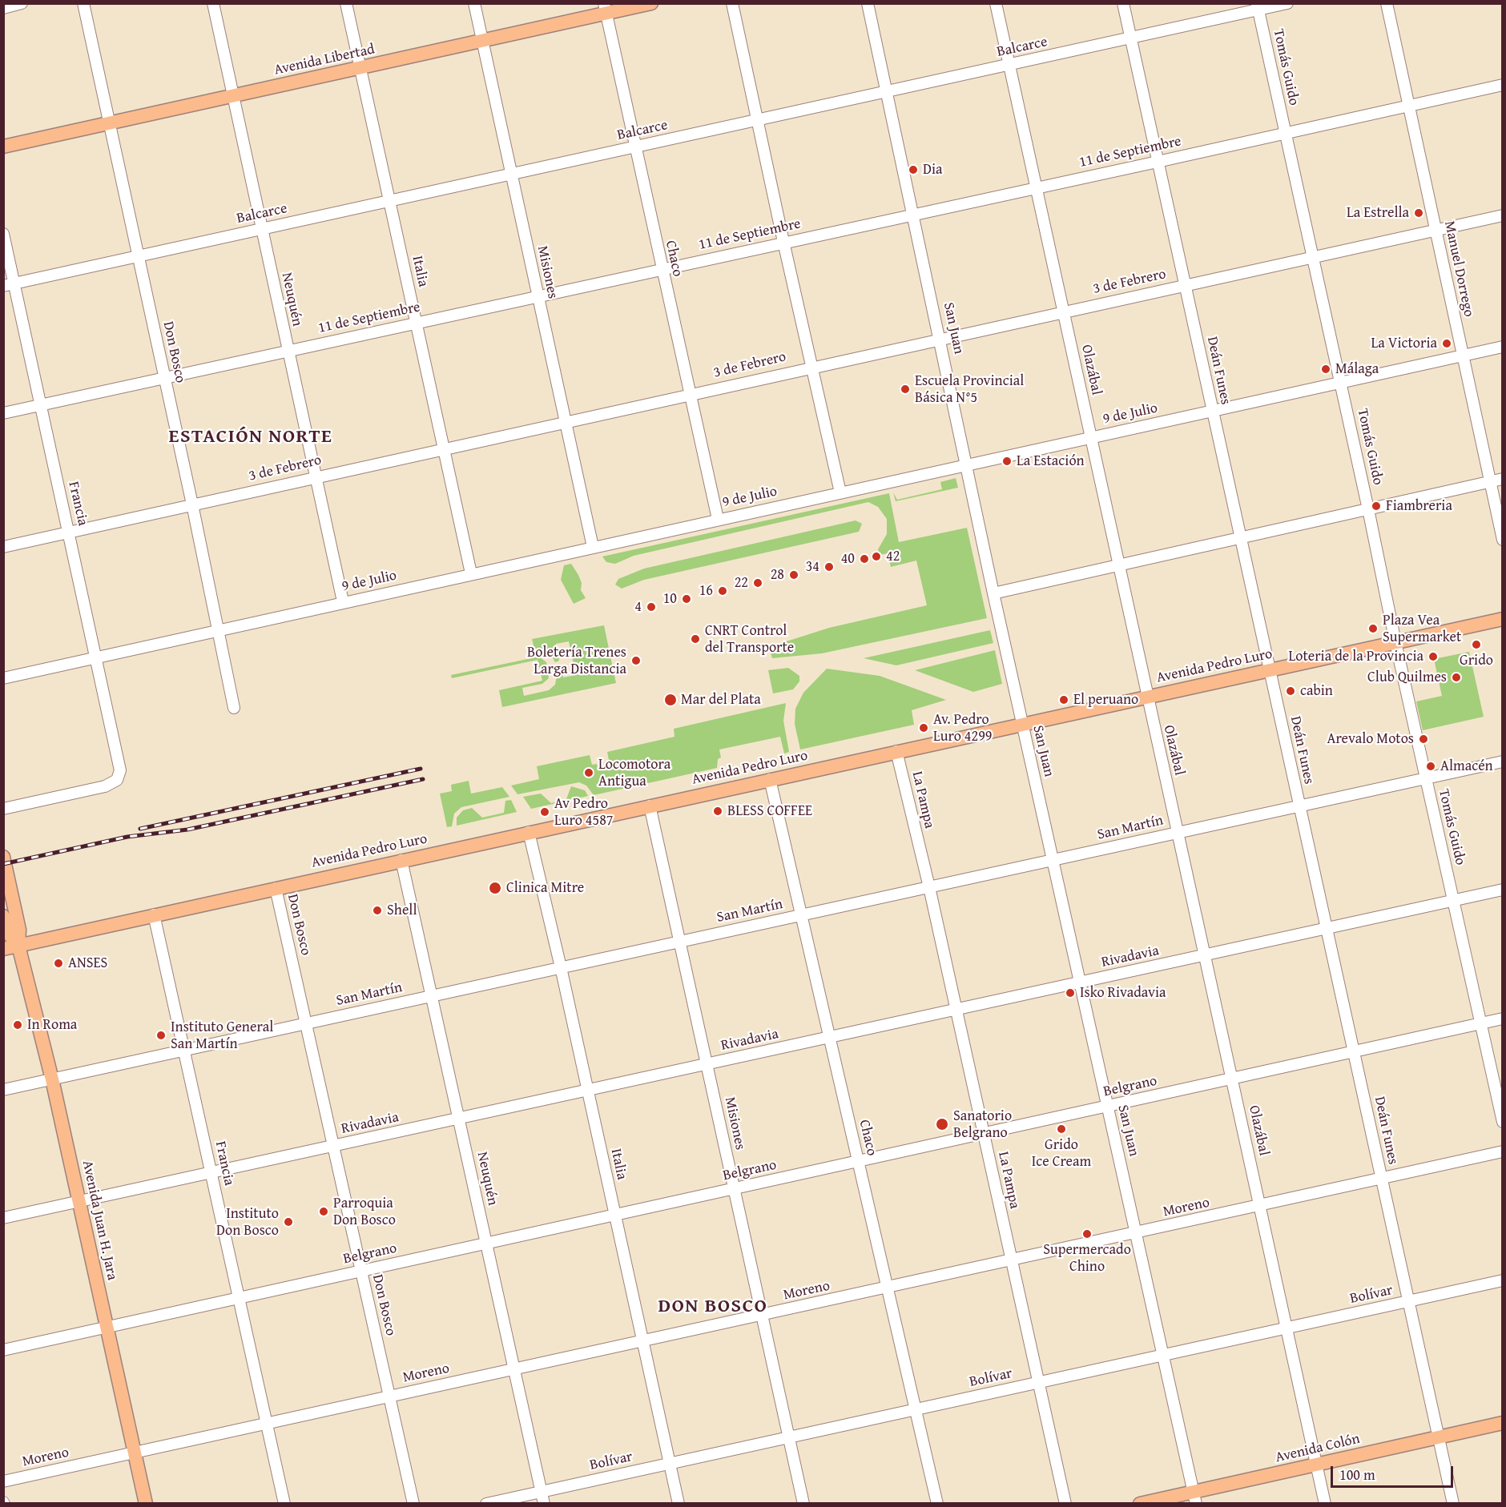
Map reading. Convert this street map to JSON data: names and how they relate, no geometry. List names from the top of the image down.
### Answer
{
  "streets": {
    "main road": [
      "Avenida Libertad",
      "Avenida Pedro Luro",
      "Avenida Juan H. Jara",
      "Avenida Colón"
    ],
    "street": [
      "Balcarce",
      "Tomás Guido",
      "11 de Septiembre",
      "Chaco",
      "Manuel Dorrego",
      "Italia",
      "Misiones",
      "3 de Febrero",
      "Neuquén",
      "San Juan",
      "Don Bosco",
      "Olazábal",
      "Deán Funes",
      "9 de Julio",
      "Francia",
      "La Pampa",
      "San Martín",
      "Rivadavia",
      "Belgrano",
      "Moreno",
      "Bolívar"
    ]
  },
  "crossings": [
    ["Balcarce", "Tomás Guido"],
    ["Balcarce", "Chaco"],
    ["Balcarce", "Italia"],
    ["Balcarce", "Misiones"],
    ["Balcarce", "Neuquén"],
    ["Balcarce", "San Juan"],
    ["Balcarce", "Don Bosco"],
    ["Balcarce", "Olazábal"],
    ["Balcarce", "Deán Funes"],
    ["Balcarce", "Francia"],
    ["Avenida Libertad", "Chaco"],
    ["Avenida Libertad", "Italia"],
    ["Avenida Libertad", "Misiones"],
    ["Avenida Libertad", "Neuquén"],
    ["Avenida Libertad", "Don Bosco"],
    ["Tomás Guido", "11 de Septiembre"],
    ["Tomás Guido", "3 de Febrero"],
    ["Tomás Guido", "9 de Julio"],
    ["Tomás Guido", "Avenida Pedro Luro"],
    ["Tomás Guido", "San Martín"],
    ["Tomás Guido", "Rivadavia"],
    ["Tomás Guido", "Belgrano"],
    ["11 de Septiembre", "Chaco"],
    ["11 de Septiembre", "Manuel Dorrego"],
    ["11 de Septiembre", "Italia"],
    ["11 de Septiembre", "Misiones"],
    ["11 de Septiembre", "Neuquén"],
    ["11 de Septiembre", "San Juan"],
    ["11 de Septiembre", "Don Bosco"],
    ["11 de Septiembre", "Olazábal"],
    ["11 de Septiembre", "Deán Funes"],
    ["11 de Septiembre", "Francia"],
    ["Chaco", "3 de Febrero"],
    ["Chaco", "9 de Julio"],
    ["Chaco", "Avenida Pedro Luro"],
    ["Chaco", "San Martín"],
    ["Chaco", "Rivadavia"],
    ["Chaco", "Belgrano"],
    ["Chaco", "Moreno"],
    ["Chaco", "Bolívar"],
    ["Manuel Dorrego", "3 de Febrero"],
    ["Manuel Dorrego", "9 de Julio"],
    ["Italia", "3 de Febrero"],
    ["Italia", "9 de Julio"],
    ["Italia", "Avenida Pedro Luro"],
    ["Italia", "San Martín"],
    ["Italia", "Rivadavia"],
    ["Italia", "Belgrano"],
    ["Italia", "Moreno"],
    ["Italia", "Bolívar"],
    ["Misiones", "3 de Febrero"],
    ["Misiones", "9 de Julio"],
    ["Misiones", "Avenida Pedro Luro"],
    ["Misiones", "San Martín"],
    ["Misiones", "Rivadavia"],
    ["Misiones", "Belgrano"],
    ["Misiones", "Moreno"],
    ["Misiones", "Bolívar"],
    ["3 de Febrero", "Neuquén"],
    ["3 de Febrero", "San Juan"],
    ["3 de Febrero", "Don Bosco"],
    ["3 de Febrero", "Olazábal"],
    ["3 de Febrero", "Deán Funes"],
    ["3 de Febrero", "Francia"],
    ["Neuquén", "9 de Julio"],
    ["Neuquén", "Avenida Pedro Luro"],
    ["Neuquén", "San Martín"],
    ["Neuquén", "Rivadavia"],
    ["Neuquén", "Belgrano"],
    ["Neuquén", "Moreno"],
    ["Neuquén", "Bolívar"],
    ["San Juan", "9 de Julio"],
    ["San Juan", "Avenida Pedro Luro"],
    ["San Juan", "San Martín"],
    ["San Juan", "Rivadavia"],
    ["San Juan", "Belgrano"],
    ["San Juan", "Moreno"],
    ["San Juan", "Bolívar"],
    ["San Juan", "Avenida Colón"],
    ["Don Bosco", "9 de Julio"],
    ["Don Bosco", "Avenida Pedro Luro"],
    ["Don Bosco", "San Martín"],
    ["Don Bosco", "Rivadavia"],
    ["Don Bosco", "Belgrano"],
    ["Don Bosco", "Moreno"],
    ["Olazábal", "9 de Julio"],
    ["Olazábal", "Avenida Pedro Luro"],
    ["Olazábal", "San Martín"],
    ["Olazábal", "Rivadavia"],
    ["Olazábal", "Belgrano"],
    ["Olazábal", "Moreno"],
    ["Olazábal", "Bolívar"],
    ["Olazábal", "Avenida Colón"],
    ["Deán Funes", "9 de Julio"],
    ["Deán Funes", "Avenida Pedro Luro"],
    ["Deán Funes", "San Martín"],
    ["Deán Funes", "Rivadavia"],
    ["Deán Funes", "Belgrano"],
    ["Deán Funes", "Moreno"],
    ["Deán Funes", "Bolívar"],
    ["Deán Funes", "Avenida Colón"],
    ["9 de Julio", "Francia"],
    ["Francia", "Avenida Pedro Luro"],
    ["Francia", "San Martín"],
    ["Francia", "Rivadavia"],
    ["Francia", "Belgrano"],
    ["Francia", "Moreno"],
    ["Avenida Pedro Luro", "La Pampa"],
    ["Avenida Pedro Luro", "Avenida Juan H. Jara"],
    ["La Pampa", "San Martín"],
    ["La Pampa", "Rivadavia"],
    ["La Pampa", "Belgrano"],
    ["La Pampa", "Moreno"],
    ["La Pampa", "Bolívar"],
    ["San Martín", "Avenida Juan H. Jara"],
    ["Rivadavia", "Avenida Juan H. Jara"],
    ["Belgrano", "Avenida Juan H. Jara"],
    ["Moreno", "Avenida Juan H. Jara"]
  ],
  "districts": ["ESTACIÓN NORTE", "DON BOSCO"],
  "places": [
    "Dia",
    "La Estrella",
    "La Victoria",
    "Málaga",
    "Escuela Provincial Básica N°5",
    "La Estación",
    "Fiambreria",
    "42",
    "40",
    "34",
    "28",
    "22",
    "16",
    "10",
    "4",
    "Plaza Vea Supermarket",
    "CNRT Control del Transporte",
    "Grido",
    "Loteria de la Provincia",
    "Boletería Trenes Larga Distancia",
    "Club Quilmes",
    "cabin",
    "Mar del Plata",
    "El peruano",
    "Av. Pedro Luro 4299",
    "Arevalo Motos",
    "Almacén",
    "Locomotora Antigua",
    "BLESS COFFEE",
    "Av Pedro Luro 4587",
    "Clinica Mitre",
    "Shell",
    "ANSES",
    "Isko Rivadavia",
    "In Roma",
    "Instituto General San Martín",
    "Sanatorio Belgrano",
    "Grido Ice Cream",
    "Parroquia Don Bosco",
    "Instituto Don Bosco",
    "Supermercado Chino"
  ],
  "scale_bar": "100 m"
}
